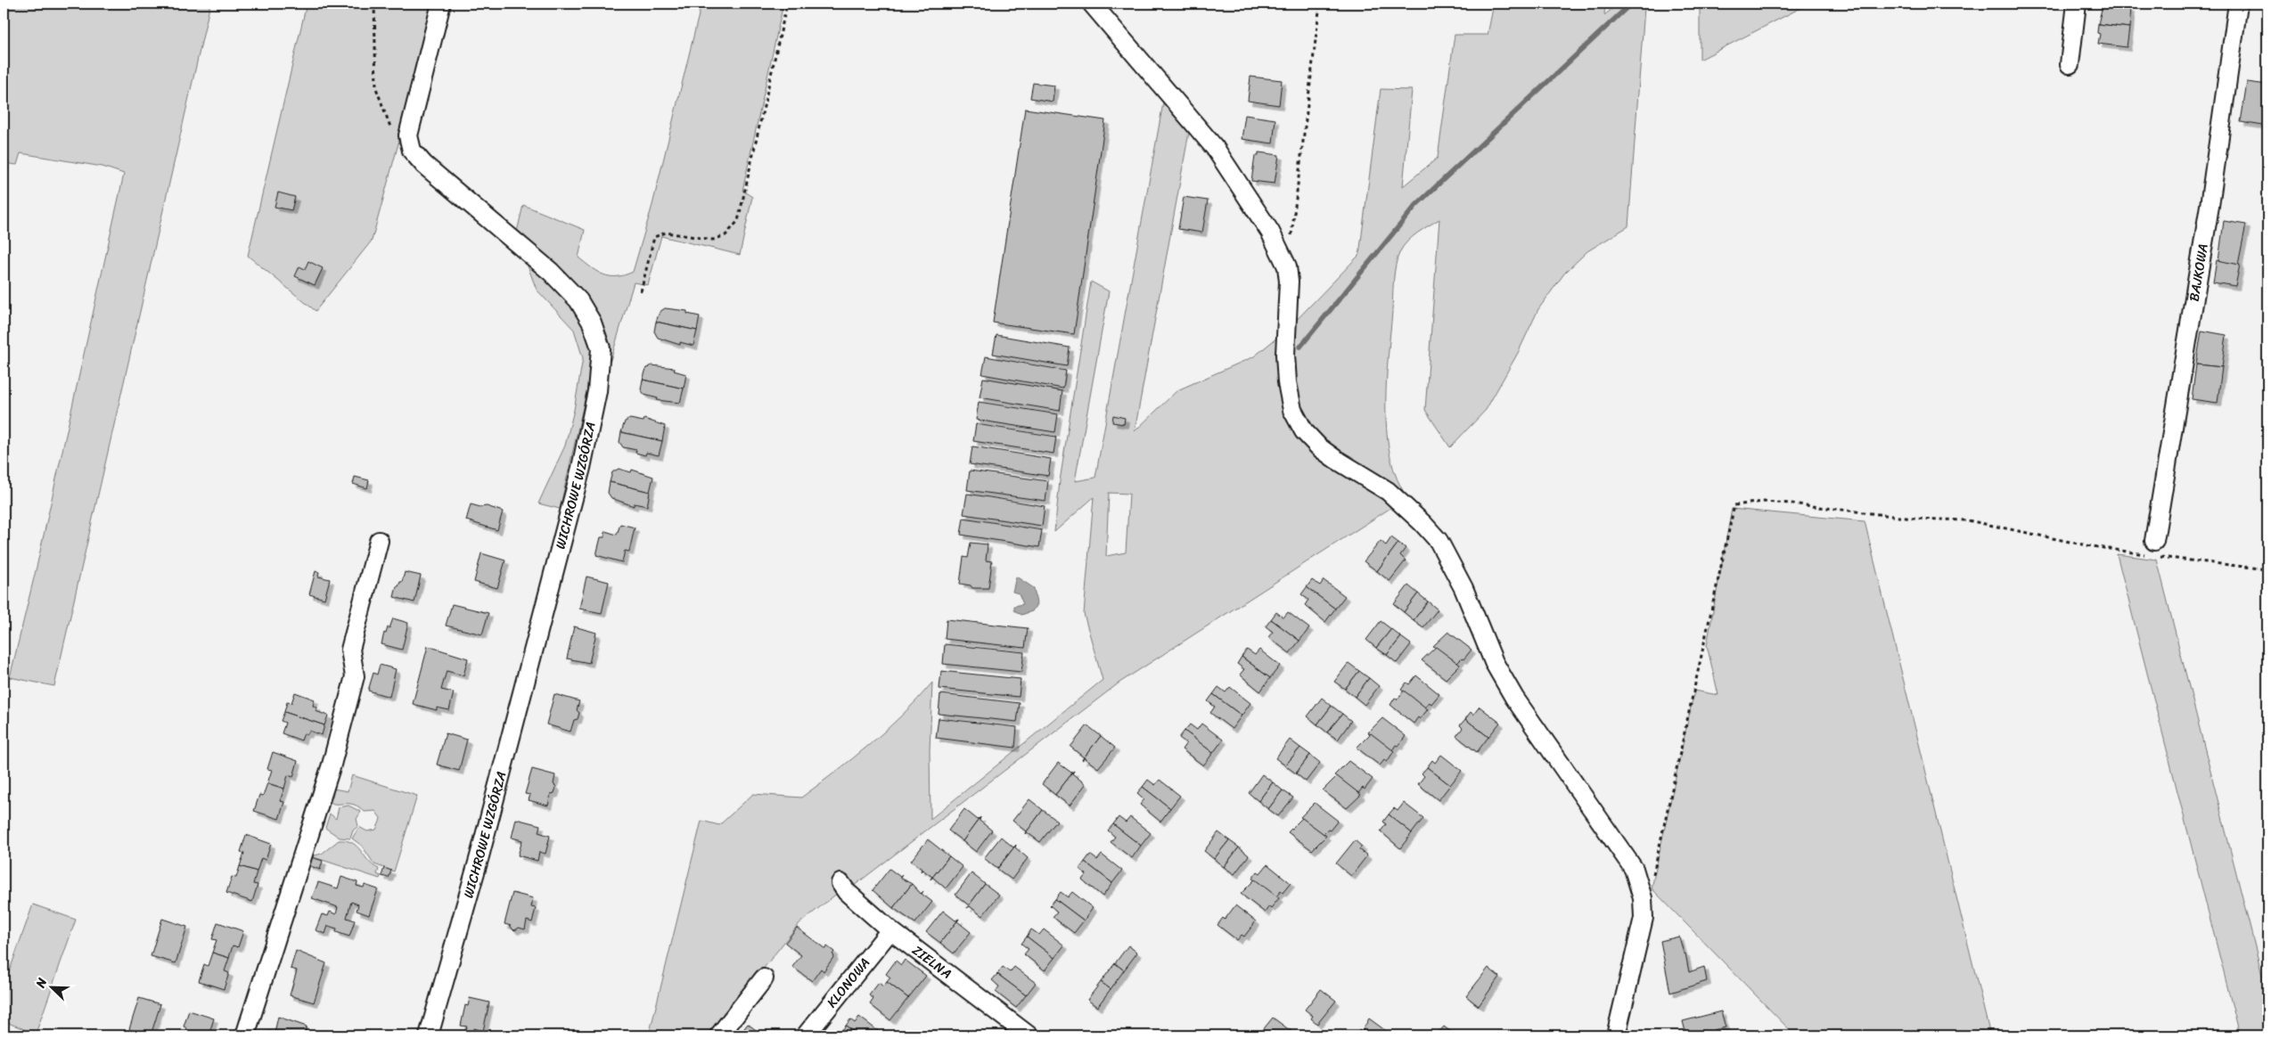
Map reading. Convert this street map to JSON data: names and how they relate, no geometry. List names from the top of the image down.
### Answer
{
  "streets": {
    "street": [
      "BAJKOWA",
      "WICHROWE WZGÓRZA",
      "ZIELNA",
      "KLONOWA"
    ]
  },
  "crossings": [
    ["ZIELNA", "KLONOWA"]
  ],
  "north": "top left"
}
